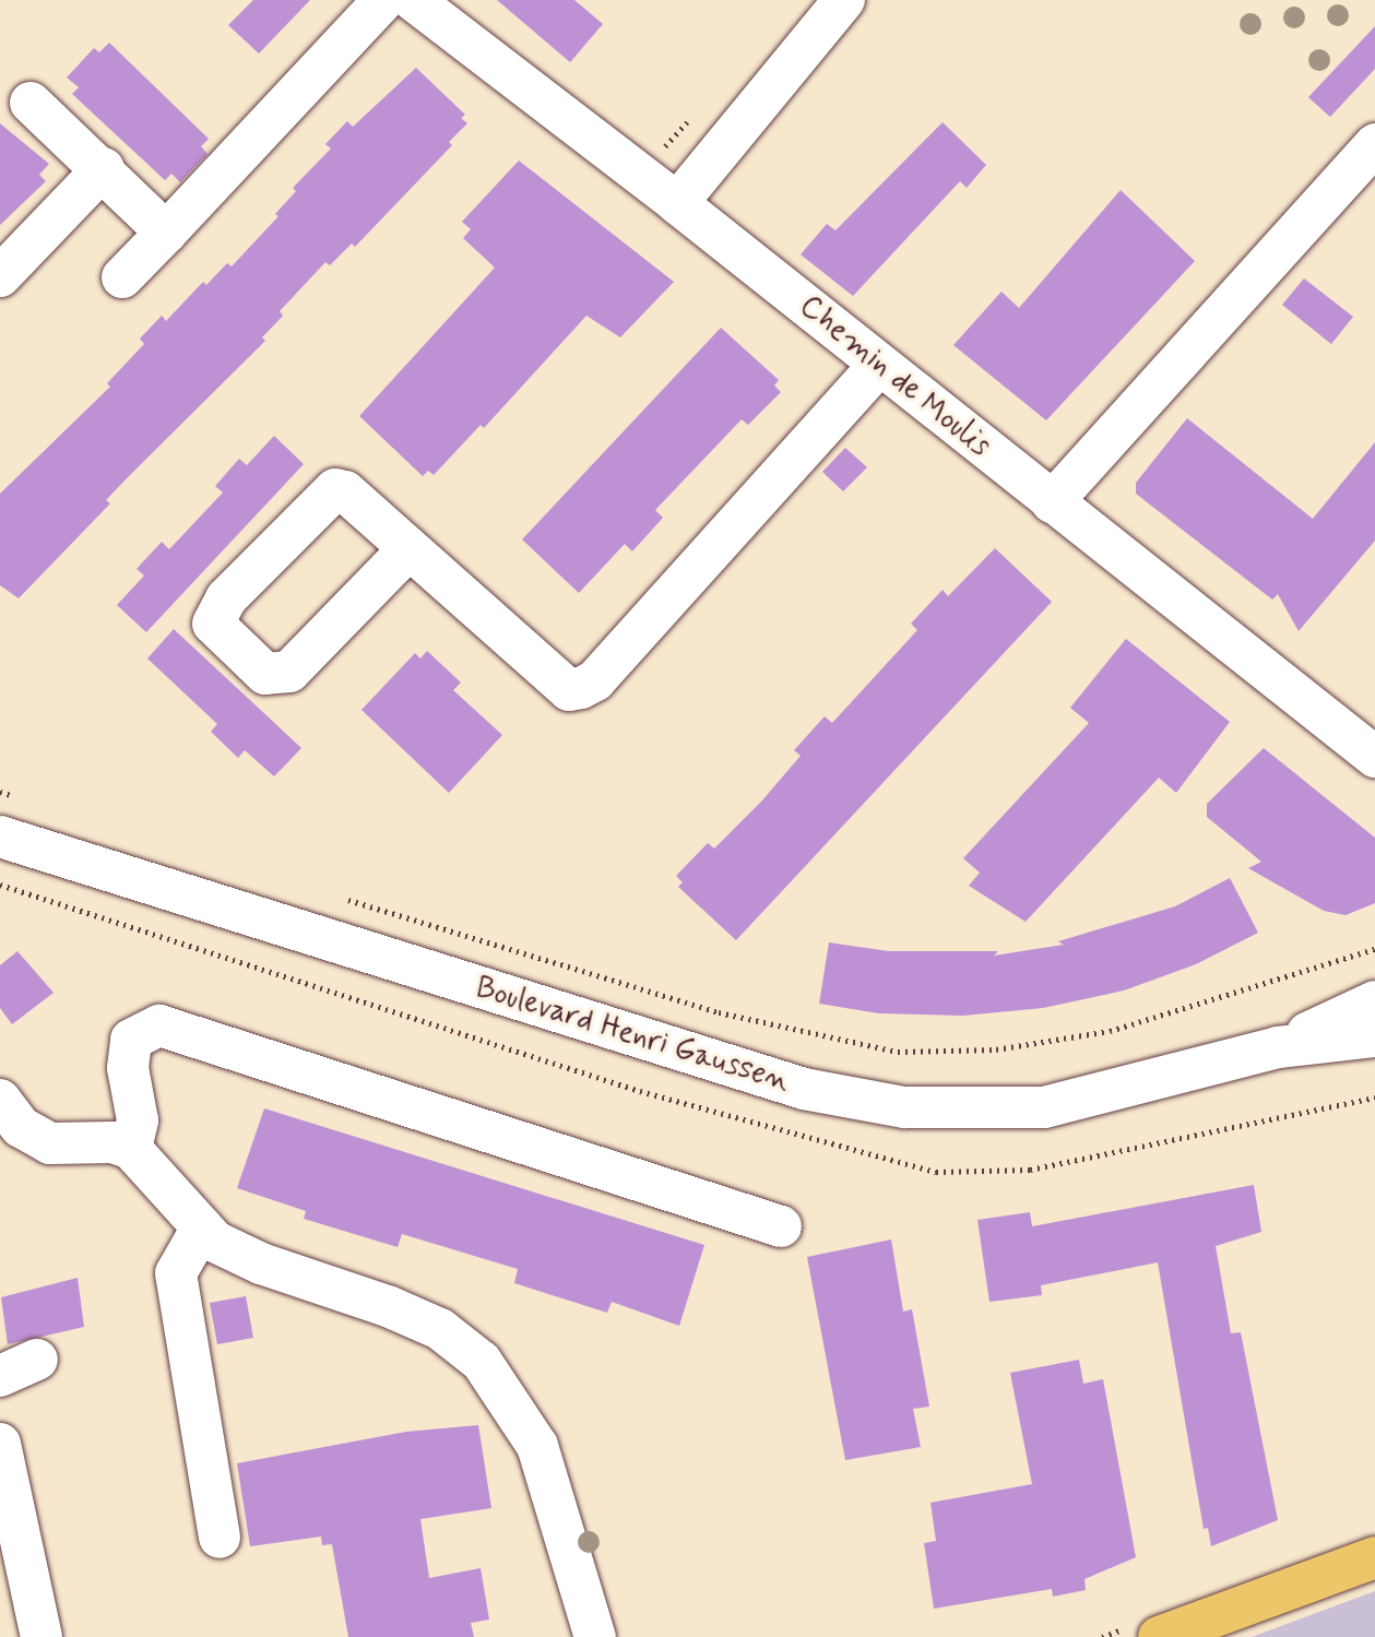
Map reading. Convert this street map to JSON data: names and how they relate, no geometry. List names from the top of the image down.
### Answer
{
  "streets": {
    "street": ["Chemin de Moulis", "Boulevard Henri Gaussen"]
  }
}
